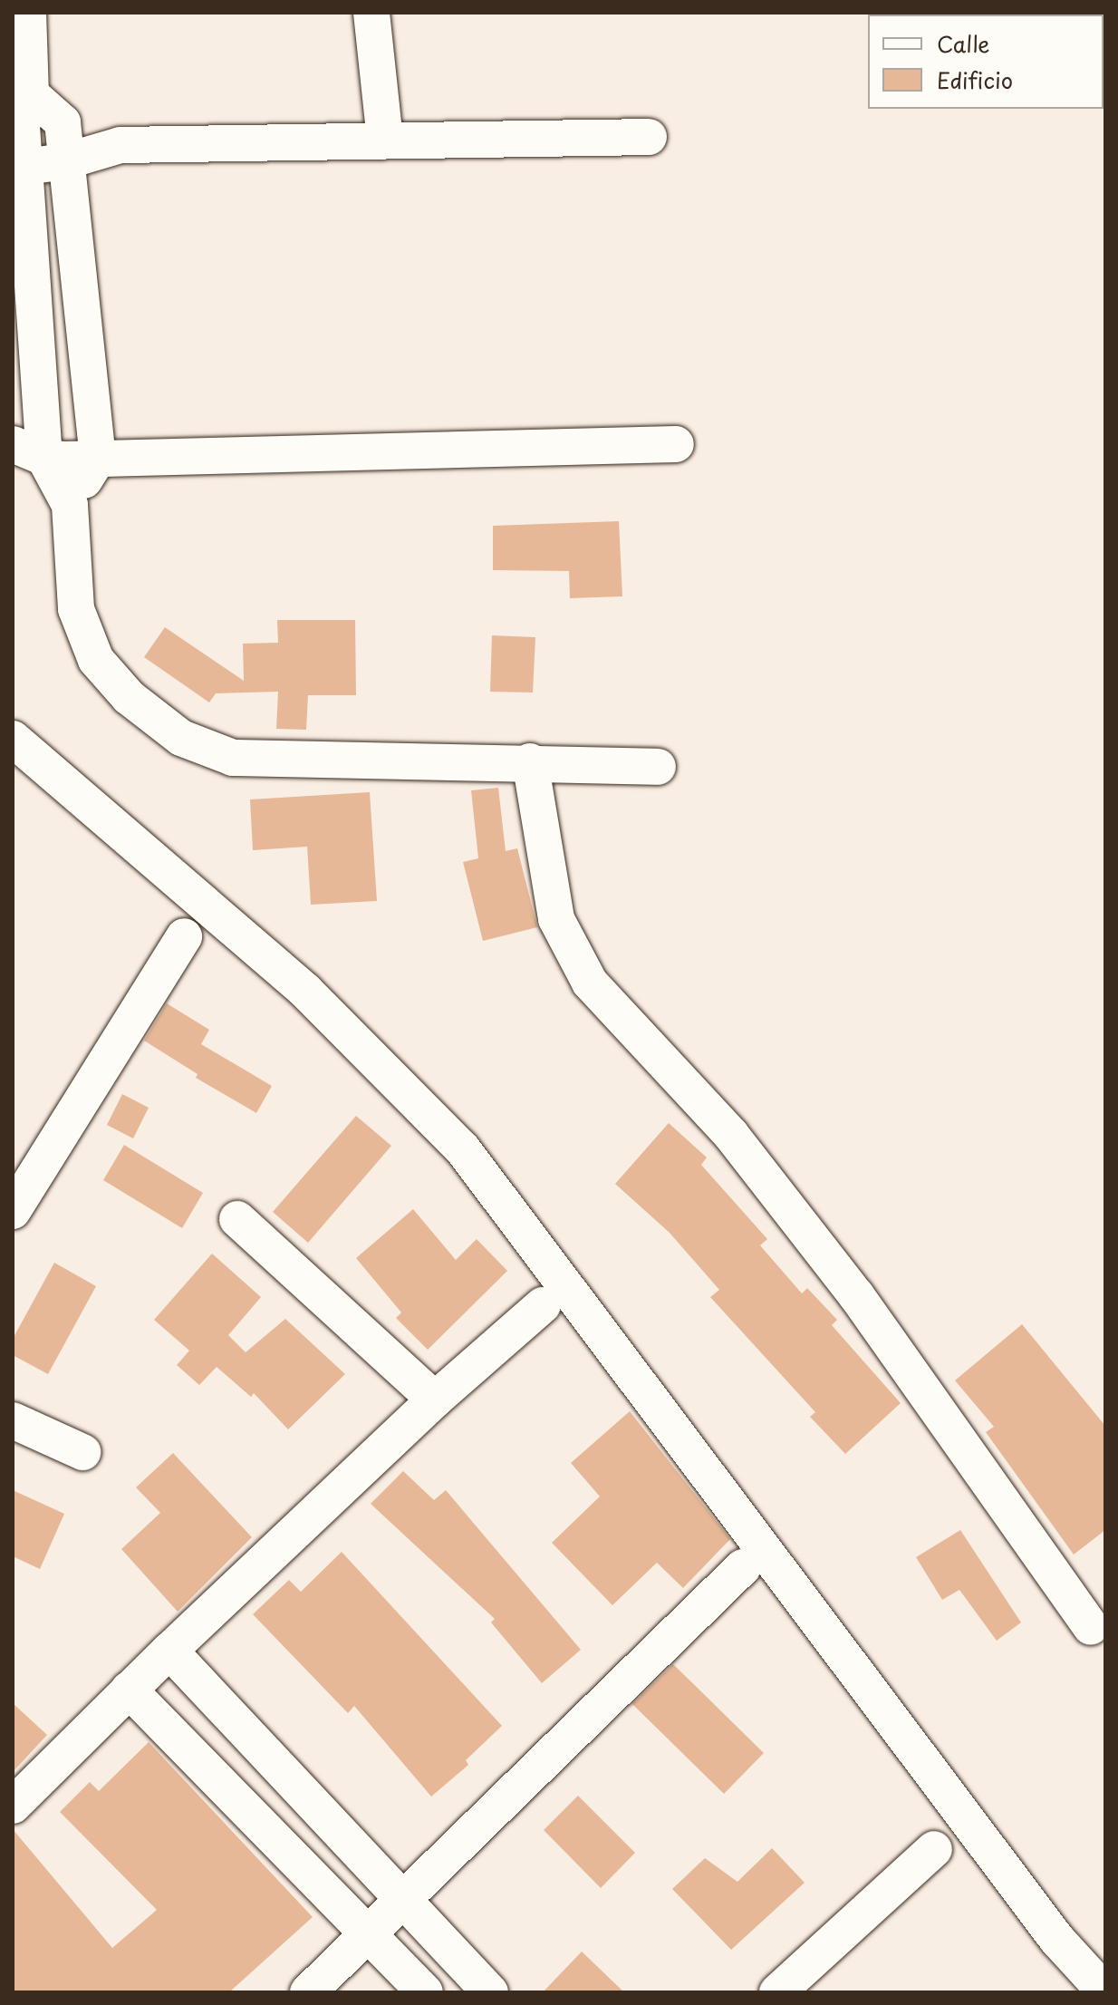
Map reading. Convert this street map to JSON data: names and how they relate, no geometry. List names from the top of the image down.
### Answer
{
  "legend": ["Calle", "Edificio"]
}
